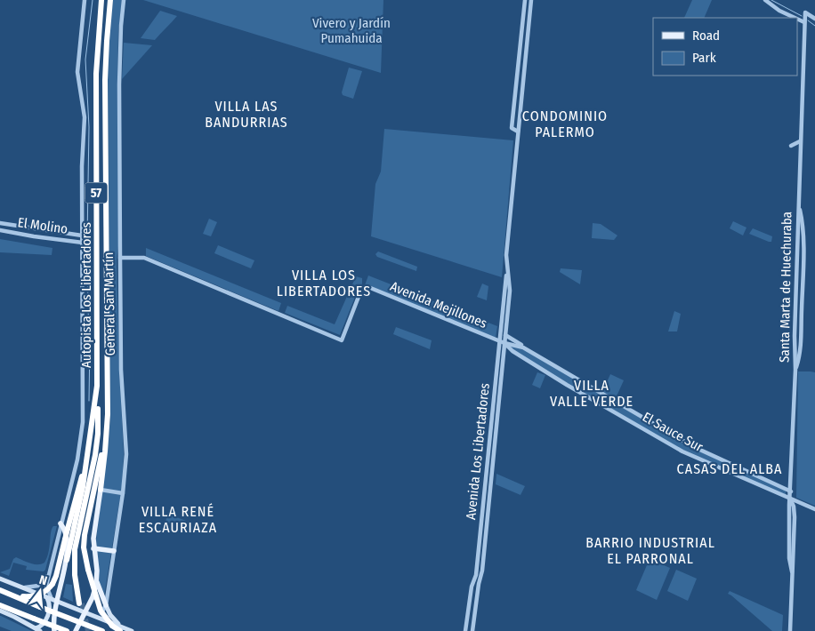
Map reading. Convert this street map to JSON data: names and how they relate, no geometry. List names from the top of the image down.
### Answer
{
  "streets": {
    "highway": ["57", "Autopista Los Libertadores"],
    "street": [
      "El Molino",
      "Santa Marta de Huechuraba",
      "General San Martín",
      "Avenida Mejillones",
      "El Sauce Sur",
      "Avenida Los Libertadores"
    ]
  },
  "crossings": [
    ["El Molino", "General San Martín"],
    ["Santa Marta de Huechuraba", "El Sauce Sur"],
    ["General San Martín", "Avenida Mejillones"],
    ["Avenida Mejillones", "El Sauce Sur"],
    ["Avenida Mejillones", "Avenida Los Libertadores"],
    ["El Sauce Sur", "Avenida Los Libertadores"]
  ],
  "districts": [
    "VILLA LAS BANDURRIAS",
    "CONDOMINIO PALERMO",
    "VILLA LOS LIBERTADORES",
    "VILLA VALLE VERDE",
    "CASAS DEL ALBA",
    "VILLA RENÉ ESCAURIAZA",
    "BARRIO INDUSTRIAL EL PARRONAL"
  ],
  "parks": ["Vivero y Jardín Pumahuida"],
  "legend": ["Road", "Park"],
  "north": "top"
}
